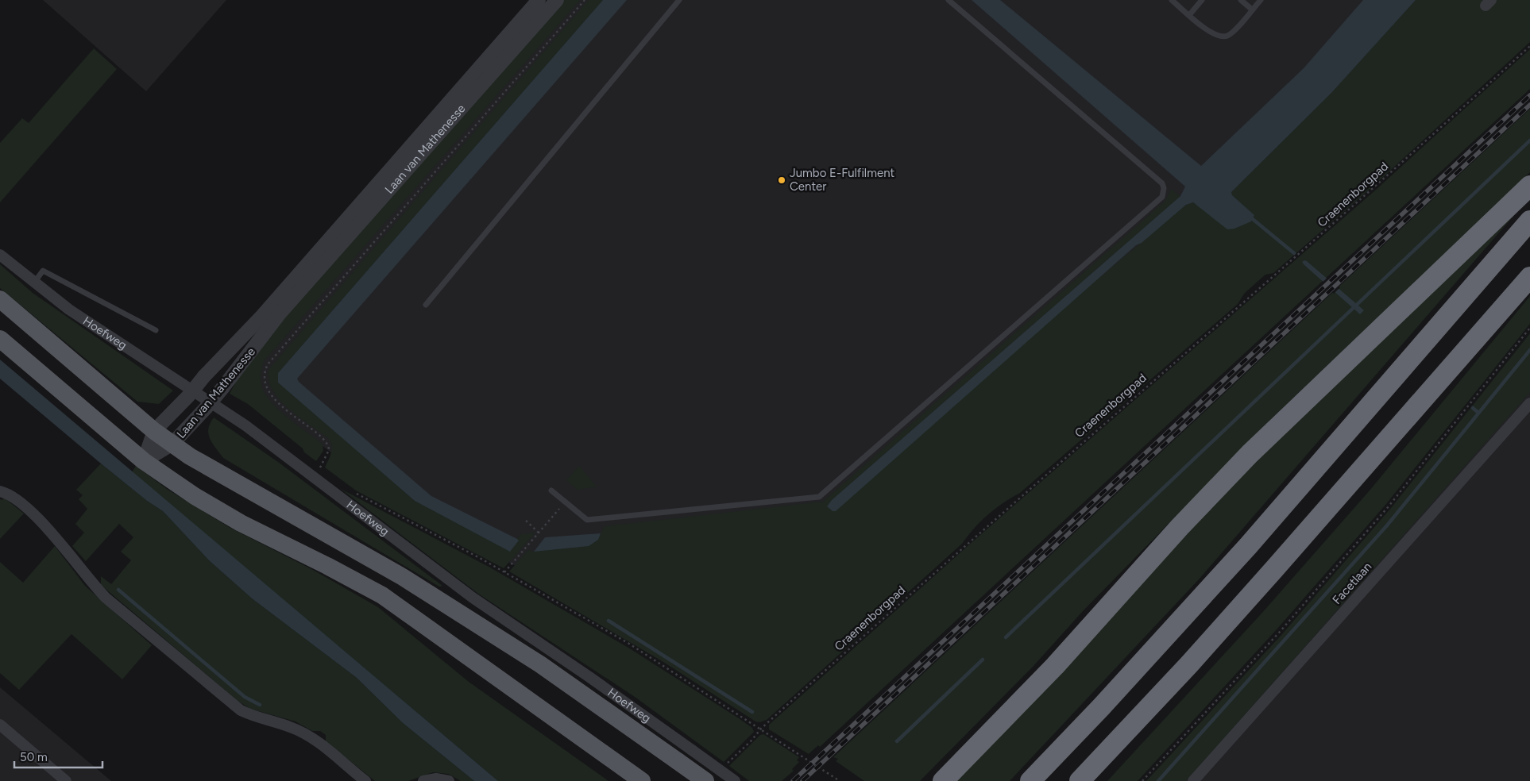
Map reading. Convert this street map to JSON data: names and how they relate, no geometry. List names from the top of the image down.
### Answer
{
  "streets": {
    "main road": ["Hoefweg"],
    "street": ["Laan van Mathenesse", "Facetlaan"],
    "path": ["Craenenborgpad"]
  },
  "crossings": [
    ["Laan van Mathenesse", "Hoefweg"],
    ["Craenenborgpad", "Hoefweg"]
  ],
  "places": ["Jumbo E-Fulfilment Center"],
  "scale_bar": "50 m"
}
